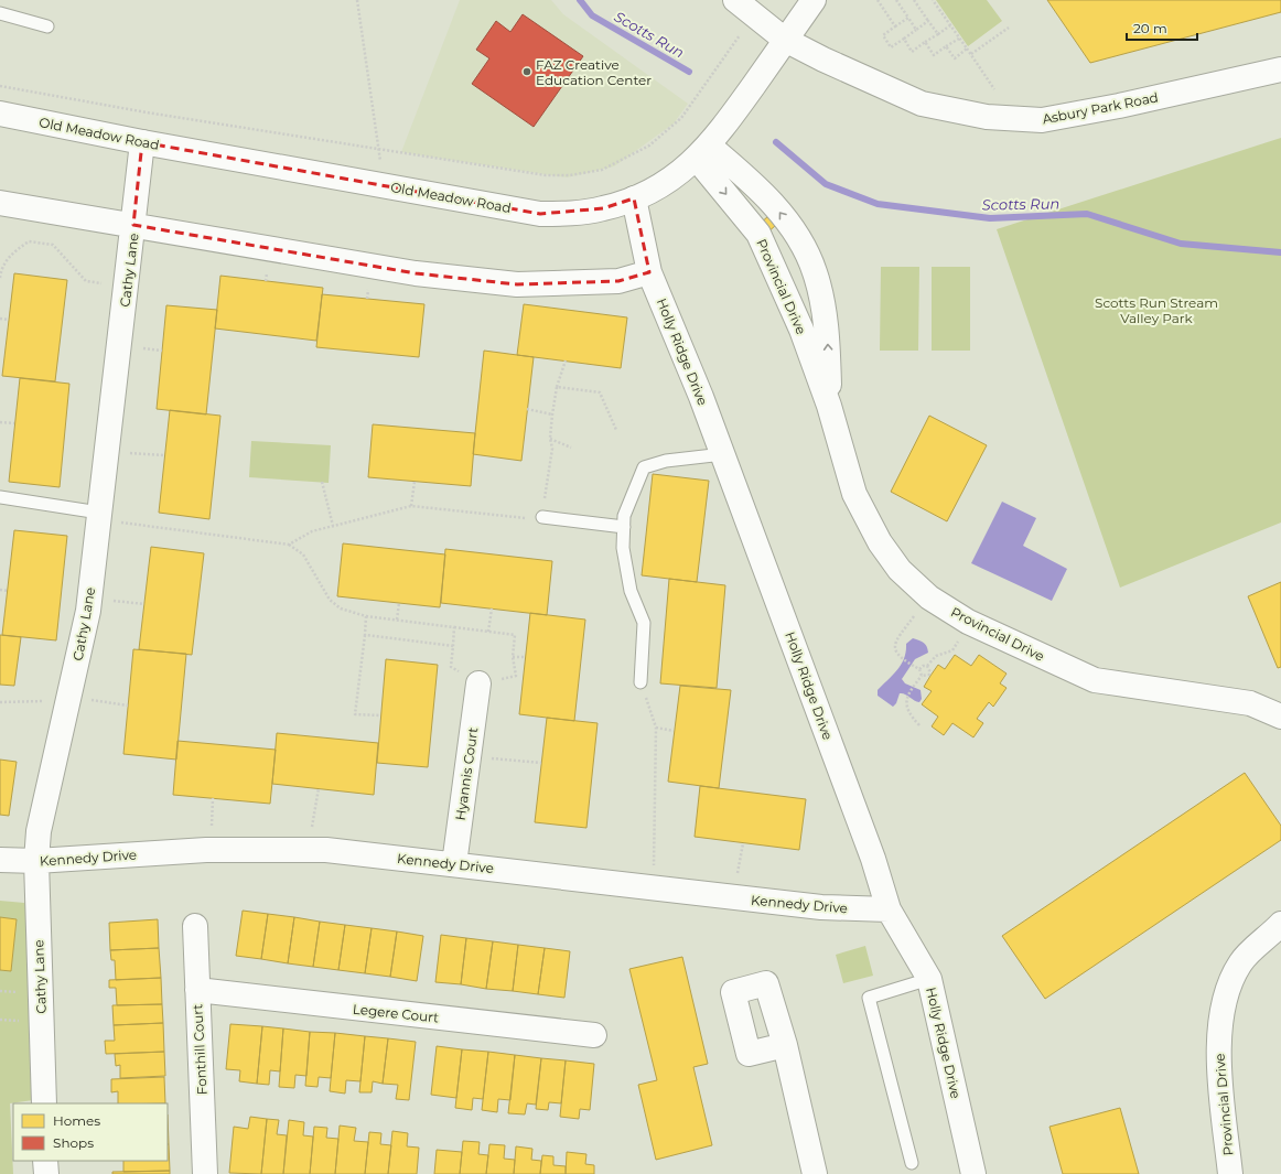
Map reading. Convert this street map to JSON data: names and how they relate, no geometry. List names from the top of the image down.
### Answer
{
  "streets": {
    "street": [
      "Asbury Park Road",
      "Old Meadow Road",
      "Cathy Lane",
      "Provincial Drive",
      "Holly Ridge Drive",
      "Hyannis Court",
      "Kennedy Drive",
      "Legere Court",
      "Fonthill Court"
    ]
  },
  "crossings": [
    ["Asbury Park Road", "Old Meadow Road"],
    ["Old Meadow Road", "Cathy Lane"],
    ["Old Meadow Road", "Provincial Drive"],
    ["Old Meadow Road", "Holly Ridge Drive"],
    ["Cathy Lane", "Kennedy Drive"],
    ["Holly Ridge Drive", "Kennedy Drive"],
    ["Hyannis Court", "Kennedy Drive"],
    ["Legere Court", "Fonthill Court"]
  ],
  "water": ["Scotts Run"],
  "parks": ["Scotts Run Stream Valley Park"],
  "places": ["FAZ Creative Education Center"],
  "legend": ["Homes", "Shops"],
  "scale_bar": "20 m"
}
